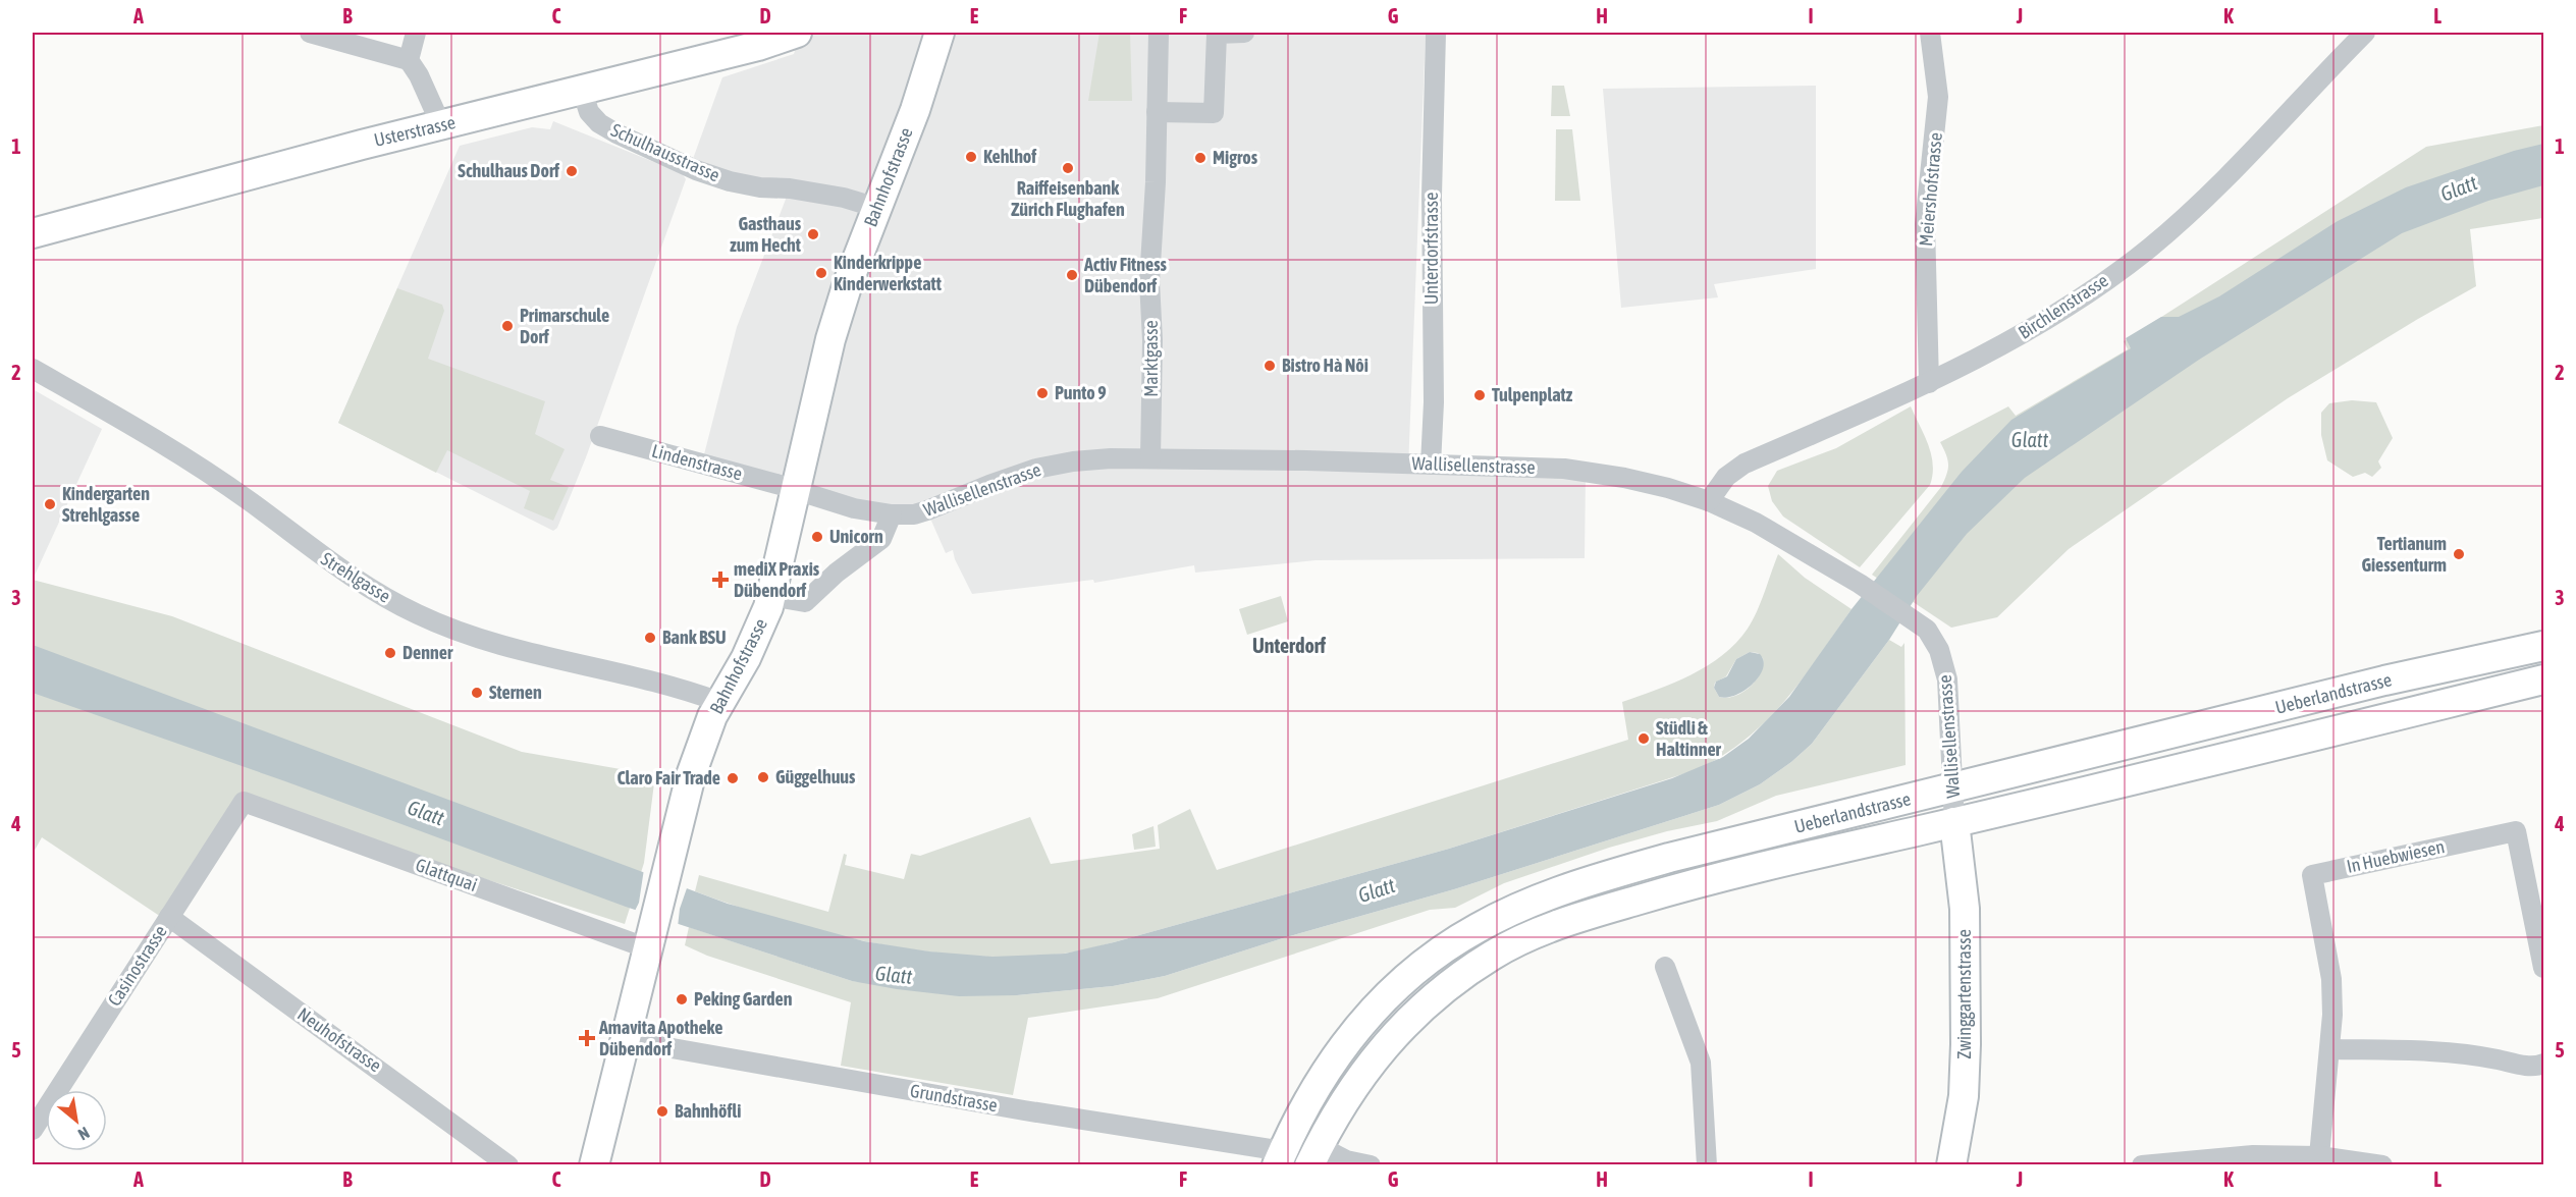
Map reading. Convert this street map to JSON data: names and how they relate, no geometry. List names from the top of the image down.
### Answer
{
  "streets": {
    "main road": [
      "Usterstrasse",
      "Bahnhofstrasse",
      "Ueberlandstrasse",
      "Zwinggartenstrasse"
    ],
    "street": [
      "Schulhausstrasse",
      "Meiershofstrasse",
      "Unterdorfstrasse",
      "Birchlenstrasse",
      "Marktgasse",
      "Lindenstrasse",
      "Wallisellenstrasse",
      "Strehlgasse",
      "In Huebwiesen",
      "Glattquai",
      "Casinostrasse",
      "Neuhofstrasse",
      "Grundstrasse"
    ]
  },
  "crossings": [
    ["Usterstrasse", "Schulhausstrasse"],
    ["Schulhausstrasse", "Bahnhofstrasse"],
    ["Bahnhofstrasse", "Lindenstrasse"],
    ["Bahnhofstrasse", "Wallisellenstrasse"],
    ["Bahnhofstrasse", "Strehlgasse"],
    ["Bahnhofstrasse", "Glattquai"],
    ["Bahnhofstrasse", "Grundstrasse"],
    ["Meiershofstrasse", "Birchlenstrasse"],
    ["Unterdorfstrasse", "Wallisellenstrasse"],
    ["Birchlenstrasse", "Wallisellenstrasse"],
    ["Marktgasse", "Wallisellenstrasse"],
    ["Lindenstrasse", "Wallisellenstrasse"],
    ["Wallisellenstrasse", "Ueberlandstrasse"],
    ["Wallisellenstrasse", "Zwinggartenstrasse"],
    ["Ueberlandstrasse", "Zwinggartenstrasse"],
    ["Ueberlandstrasse", "Grundstrasse"],
    ["Glattquai", "Casinostrasse"],
    ["Casinostrasse", "Neuhofstrasse"]
  ],
  "districts": ["Unterdorf"],
  "water": ["Glatt"],
  "places": {
    "other": [
      "Kehlhof",
      "Migros",
      "Raiffeisenbank Zürich Flughafen",
      "Schulhaus Dorf",
      "Gasthaus zum Hecht",
      "Kinderkrippe Kinderwerkstatt",
      "Activ Fitness Dübendorf",
      "Primarschule Dorf",
      "Bistro Hà Nôi",
      "Punto 9",
      "Tulpenplatz",
      "Kindergarten Strehlgasse",
      "Unicorn",
      "Tertianum Giessenturm",
      "Bank BSU",
      "Denner",
      "Sternen",
      "Stüdli & Haltinner",
      "Güggelhuus",
      "Claro Fair Trade",
      "Peking Garden",
      "Bahnhöfli"
    ],
    "health": ["mediX Praxis Dübendorf", "Amavita Apotheke Dübendorf"]
  },
  "north": "bottom right",
  "grid": {
    "columns": [
      "A",
      "B",
      "C",
      "D",
      "E",
      "F",
      "G",
      "H",
      "I",
      "J",
      "K",
      "L"
    ],
    "rows": [
      "1",
      "2",
      "3",
      "4",
      "5"
    ]
  }
}
